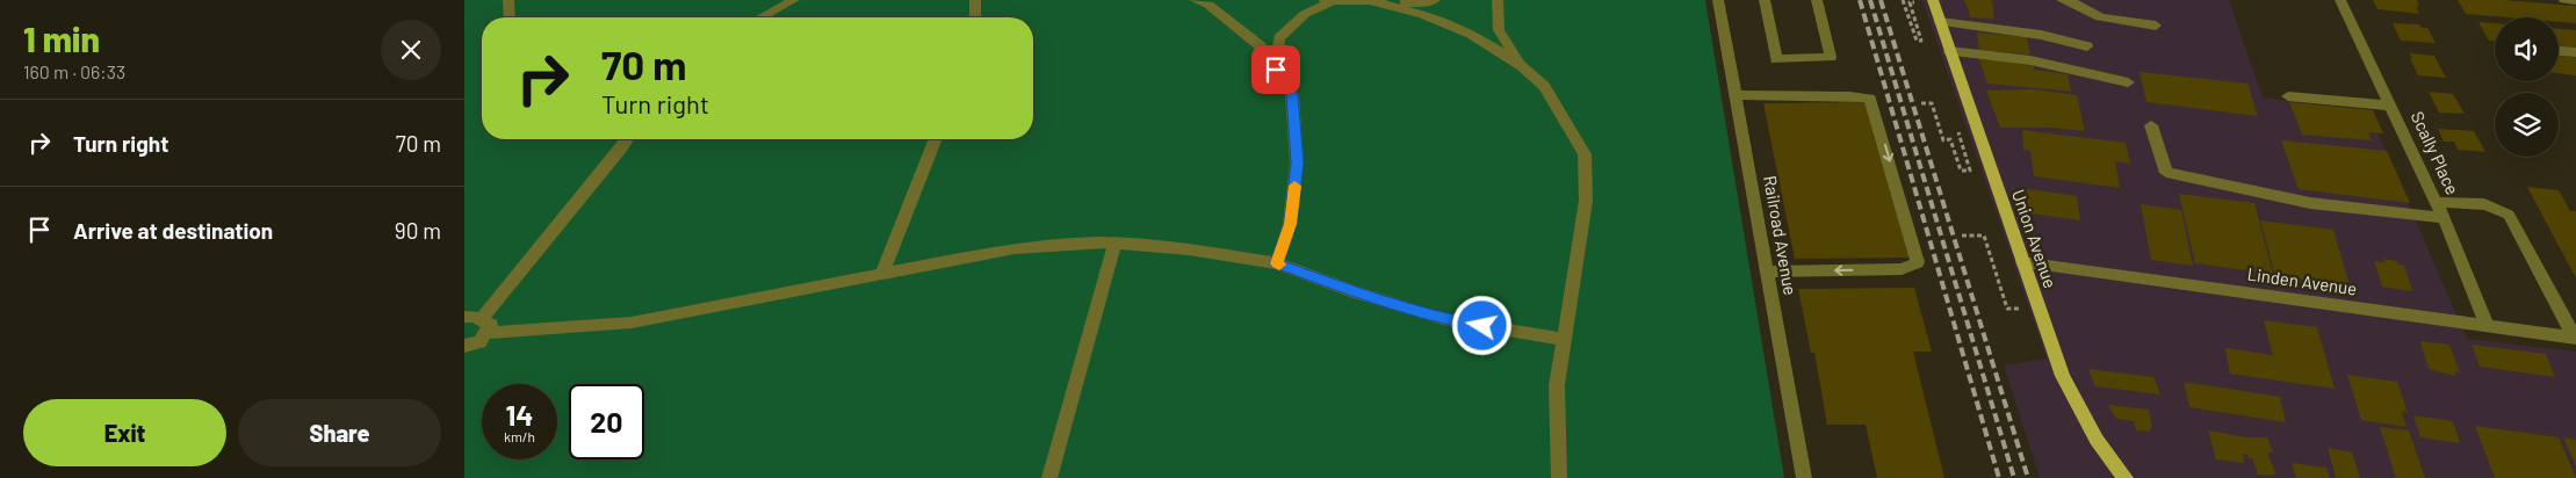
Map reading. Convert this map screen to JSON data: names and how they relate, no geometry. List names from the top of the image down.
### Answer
{
  "streets": {
    "main road": ["Union Avenue"],
    "street": ["Scally Place", "Railroad Avenue", "Linden Avenue"]
  },
  "crossings": [
    ["Scally Place", "Linden Avenue"],
    ["Union Avenue", "Linden Avenue"]
  ],
  "page": {
    "heading": ["1 min", "160 m · 06:33"],
    "turn": ["70 m", "Turn right"],
    "list": [
      {
        "name": "Turn right",
        "value": "70 m"
      },
      {
        "name": "Arrive at destination",
        "value": "90 m"
      }
    ],
    "speed": "14 km/h",
    "limit": "20",
    "buttons": ["Exit", "Share"]
  }
}
